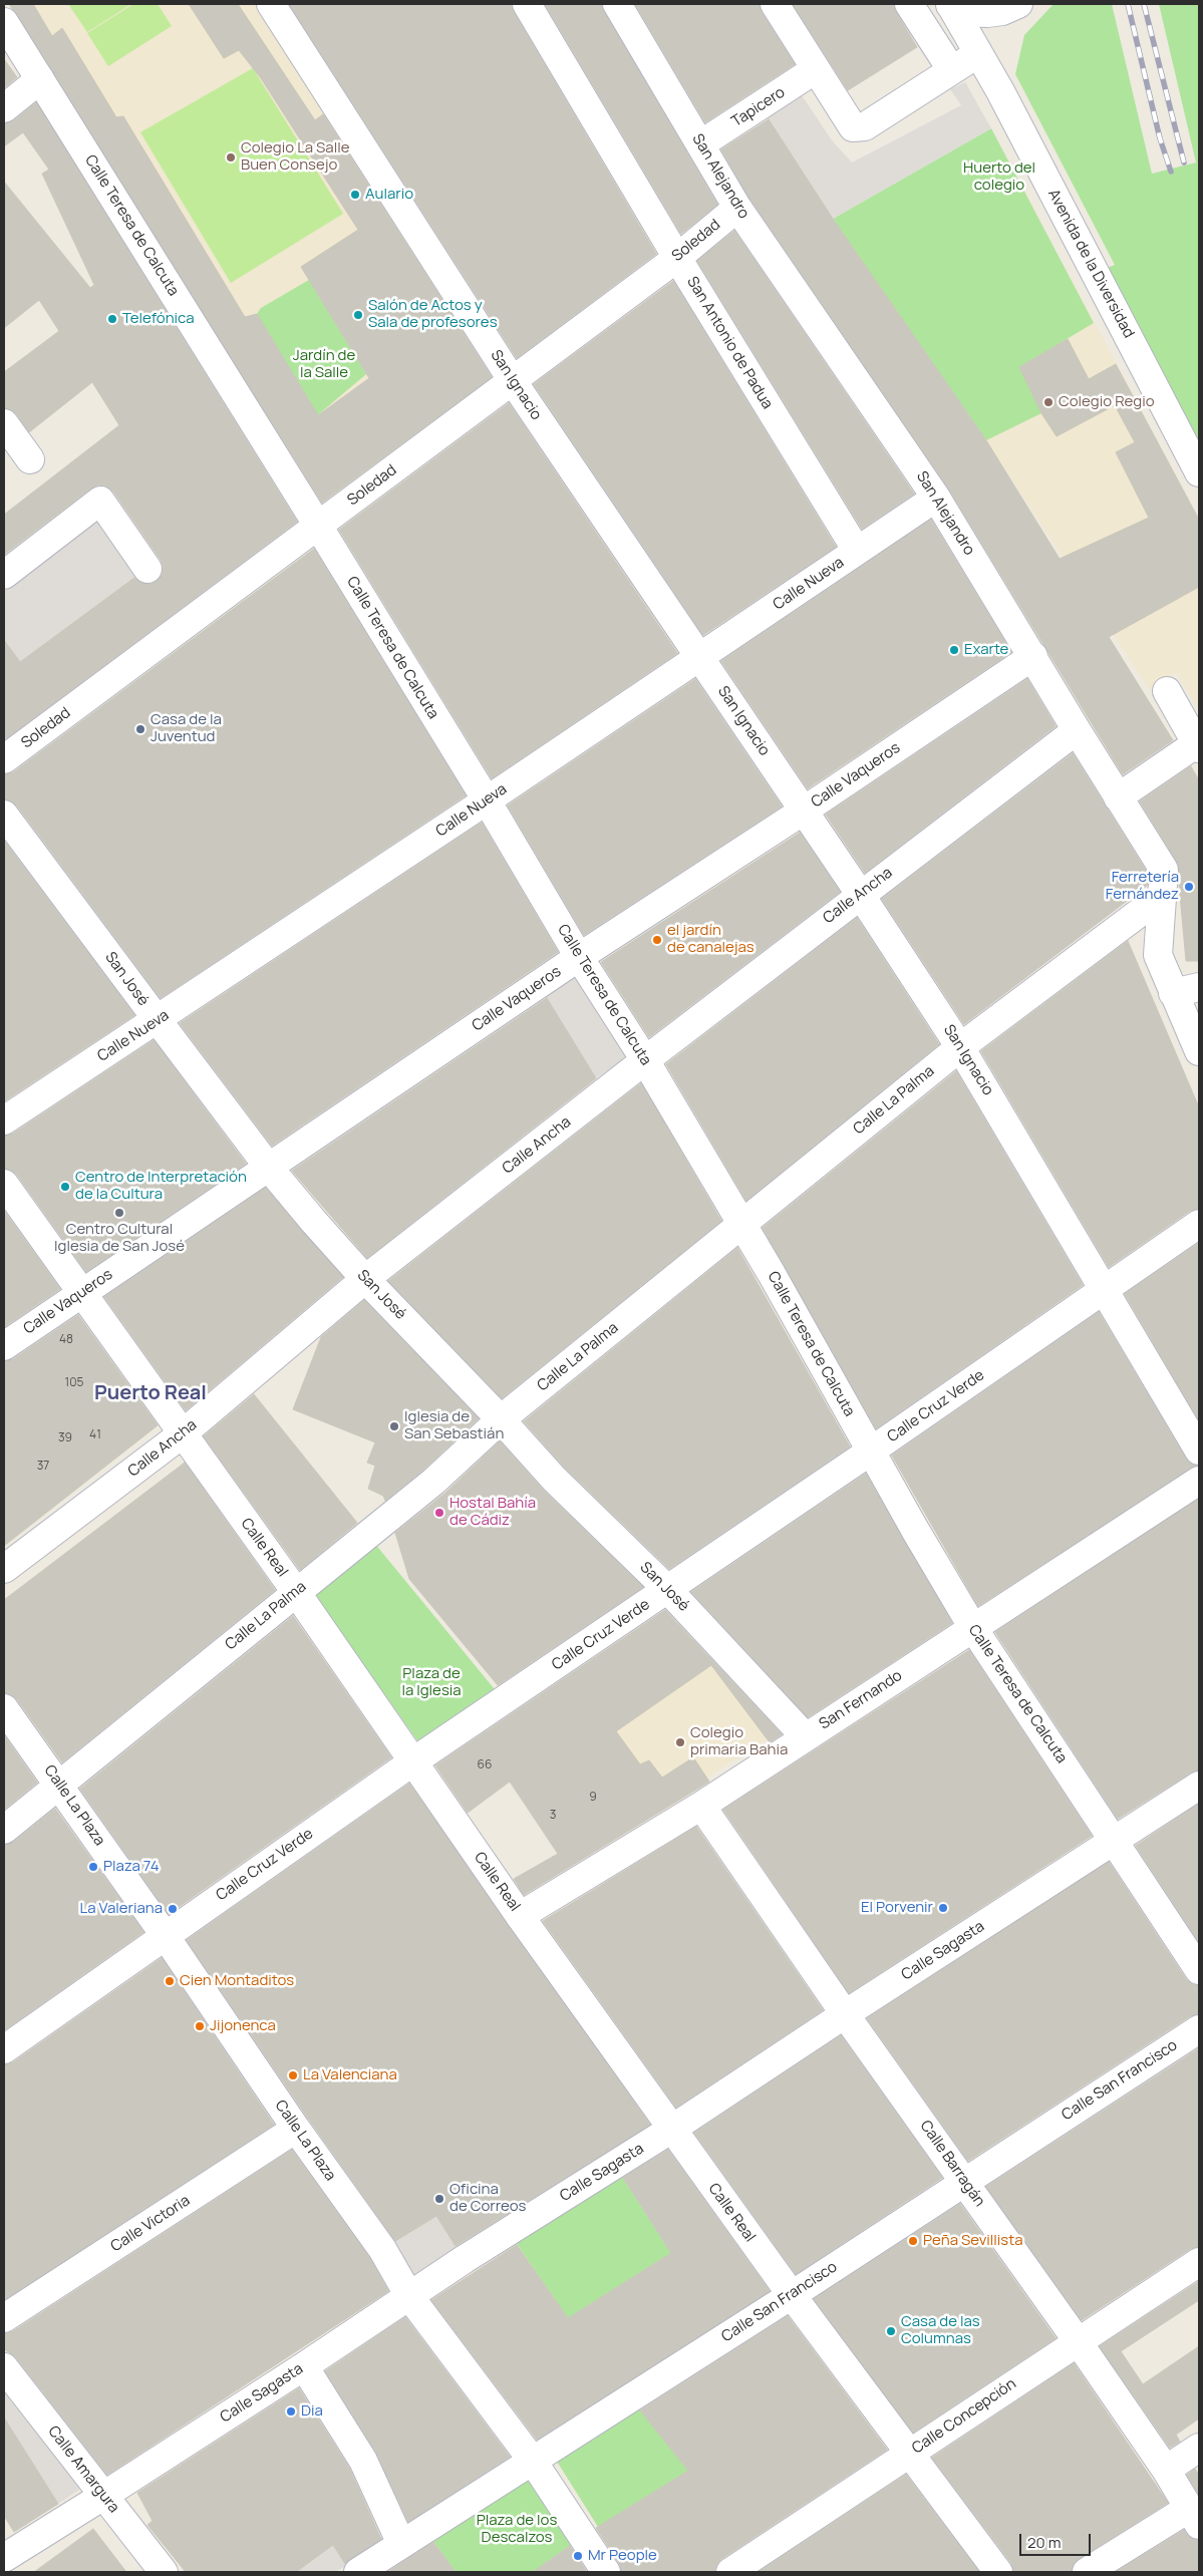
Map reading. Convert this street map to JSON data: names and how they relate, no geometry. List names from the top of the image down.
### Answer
{
  "streets": {
    "street": [
      "Tapicero",
      "San Alejandro",
      "Calle Teresa de Calcuta",
      "Soledad",
      "Avenida de la Diversidad",
      "San Antonio de Padua",
      "San Ignacio",
      "Calle Nueva",
      "Calle Vaqueros",
      "Calle Ancha",
      "San José",
      "Calle La Palma",
      "Calle Cruz Verde",
      "Calle Real",
      "San Fernando",
      "Calle La Plaza",
      "Calle Sagasta",
      "Calle San Francisco",
      "Calle Barragán",
      "Calle Victoria",
      "Calle Concepción",
      "Calle Amargura"
    ]
  },
  "crossings": [
    ["Tapicero", "San Alejandro"],
    ["San Alejandro", "Soledad"],
    ["San Alejandro", "Calle Nueva"],
    ["San Alejandro", "Calle Vaqueros"],
    ["San Alejandro", "Calle Ancha"],
    ["San Alejandro", "Calle La Palma"],
    ["Calle Teresa de Calcuta", "Soledad"],
    ["Calle Teresa de Calcuta", "Calle Nueva"],
    ["Calle Teresa de Calcuta", "Calle Vaqueros"],
    ["Calle Teresa de Calcuta", "Calle Ancha"],
    ["Calle Teresa de Calcuta", "Calle La Palma"],
    ["Calle Teresa de Calcuta", "Calle Cruz Verde"],
    ["Calle Teresa de Calcuta", "San Fernando"],
    ["Calle Teresa de Calcuta", "Calle Sagasta"],
    ["Soledad", "San Antonio de Padua"],
    ["Soledad", "San Ignacio"],
    ["San Antonio de Padua", "Calle Nueva"],
    ["San Ignacio", "Calle Nueva"],
    ["San Ignacio", "Calle Vaqueros"],
    ["San Ignacio", "Calle Ancha"],
    ["San Ignacio", "Calle La Palma"],
    ["San Ignacio", "Calle Cruz Verde"],
    ["Calle Nueva", "San José"],
    ["Calle Vaqueros", "San José"],
    ["Calle Vaqueros", "Calle Real"],
    ["Calle Ancha", "San José"],
    ["Calle Ancha", "Calle Real"],
    ["San José", "Calle La Palma"],
    ["San José", "Calle Cruz Verde"],
    ["San José", "San Fernando"],
    ["Calle La Palma", "Calle Real"],
    ["Calle La Palma", "Calle La Plaza"],
    ["Calle Cruz Verde", "Calle Real"],
    ["Calle Cruz Verde", "Calle La Plaza"],
    ["Calle Real", "San Fernando"],
    ["Calle Real", "Calle Sagasta"],
    ["Calle Real", "Calle San Francisco"],
    ["Calle Real", "Calle Concepción"],
    ["San Fernando", "Calle Barragán"],
    ["Calle La Plaza", "Calle Sagasta"],
    ["Calle La Plaza", "Calle San Francisco"],
    ["Calle La Plaza", "Calle Victoria"],
    ["Calle Sagasta", "Calle Barragán"],
    ["Calle Sagasta", "Calle Amargura"],
    ["Calle San Francisco", "Calle Barragán"],
    ["Calle Barragán", "Calle Concepción"]
  ],
  "districts": ["Puerto Real"],
  "parks": [
    "Huerto del colegio",
    "Jardín de la Salle",
    "Plaza de la Iglesia",
    "Plaza de los Descalzos"
  ],
  "places": [
    "Colegio La Salle Buen Consejo",
    "Aulario",
    "Salón de Actos y Sala de profesores",
    "Telefónica",
    "Colegio Regio",
    "Exarte",
    "Casa de la Juventud",
    "Ferretería Fernández",
    "el jardín de canalejas",
    "Centro de Interpretación de la Cultura",
    "Centro Cultural Iglesia de San José",
    "Iglesia de San Sebastián",
    "Hostal Bahía de Cádiz",
    "Colegio primaria Bahia",
    "Plaza 74",
    "El Porvenir",
    "La Valeriana",
    "Cien Montaditos",
    "Jijonenca",
    "La Valenciana",
    "Oficina de Correos",
    "Peña Sevillista",
    "Casa de las Columnas",
    "Dia",
    "Mr People"
  ],
  "house_numbers": [
    "48",
    "105",
    "41",
    "39",
    "37",
    "66",
    "9",
    "3"
  ],
  "scale_bar": "20 m"
}
